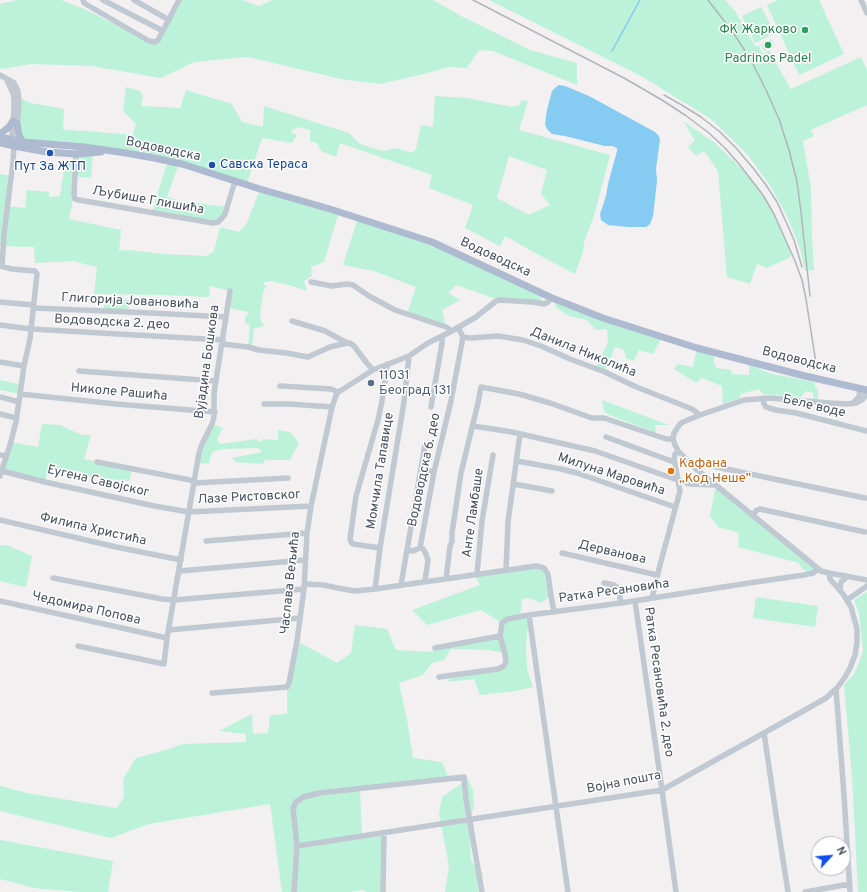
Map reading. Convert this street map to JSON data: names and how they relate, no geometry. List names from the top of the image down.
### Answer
{
  "streets": {
    "main road": ["Водоводска"],
    "street": [
      "Љубише Глишића",
      "Глигорија Јовановића",
      "Водоводска 2. део",
      "Данила Николића",
      "Вујадина Бошкова",
      "Николе Рашића",
      "Беле воде",
      "Водоводска 6. део",
      "Момчила Тапавице",
      "Милуна Маровића",
      "Еугена Савојског",
      "Лазе Ристовског",
      "Анте Ламбаше",
      "Филипа Христића",
      "Дерванова",
      "Часлава Вељића",
      "Ратка Ресановића",
      "Чедомира Попова",
      "Ратка Ресановића 2. део",
      "Војна пошта"
    ]
  },
  "crossings": [
    ["Водоводска", "Љубише Глишића"],
    ["Глигорија Јовановића", "Вујадина Бошкова"],
    ["Водоводска 2. део", "Вујадина Бошкова"],
    ["Данила Николића", "Водоводска 6. део"],
    ["Вујадина Бошкова", "Николе Рашића"],
    ["Вујадина Бошкова", "Еугена Савојског"],
    ["Вујадина Бошкова", "Лазе Ристовског"],
    ["Вујадина Бошкова", "Филипа Христића"],
    ["Вујадина Бошкова", "Ратка Ресановића"],
    ["Вујадина Бошкова", "Чедомира Попова"],
    ["Момчила Тапавице", "Ратка Ресановића"],
    ["Еугена Савојског", "Лазе Ристовског"],
    ["Лазе Ристовског", "Часлава Вељића"],
    ["Анте Ламбаше", "Ратка Ресановића"],
    ["Часлава Вељића", "Ратка Ресановића"],
    ["Ратка Ресановића", "Ратка Ресановића 2. део"],
    ["Ратка Ресановића 2. део", "Војна пошта"]
  ],
  "places": [
    "ФК Жарково",
    "Padrinos Padel",
    "Пут За ЖТП",
    "Савска Тераса",
    "11031 Београд 131",
    "Кафана „Код Неше”"
  ],
  "north": "top right"
}
